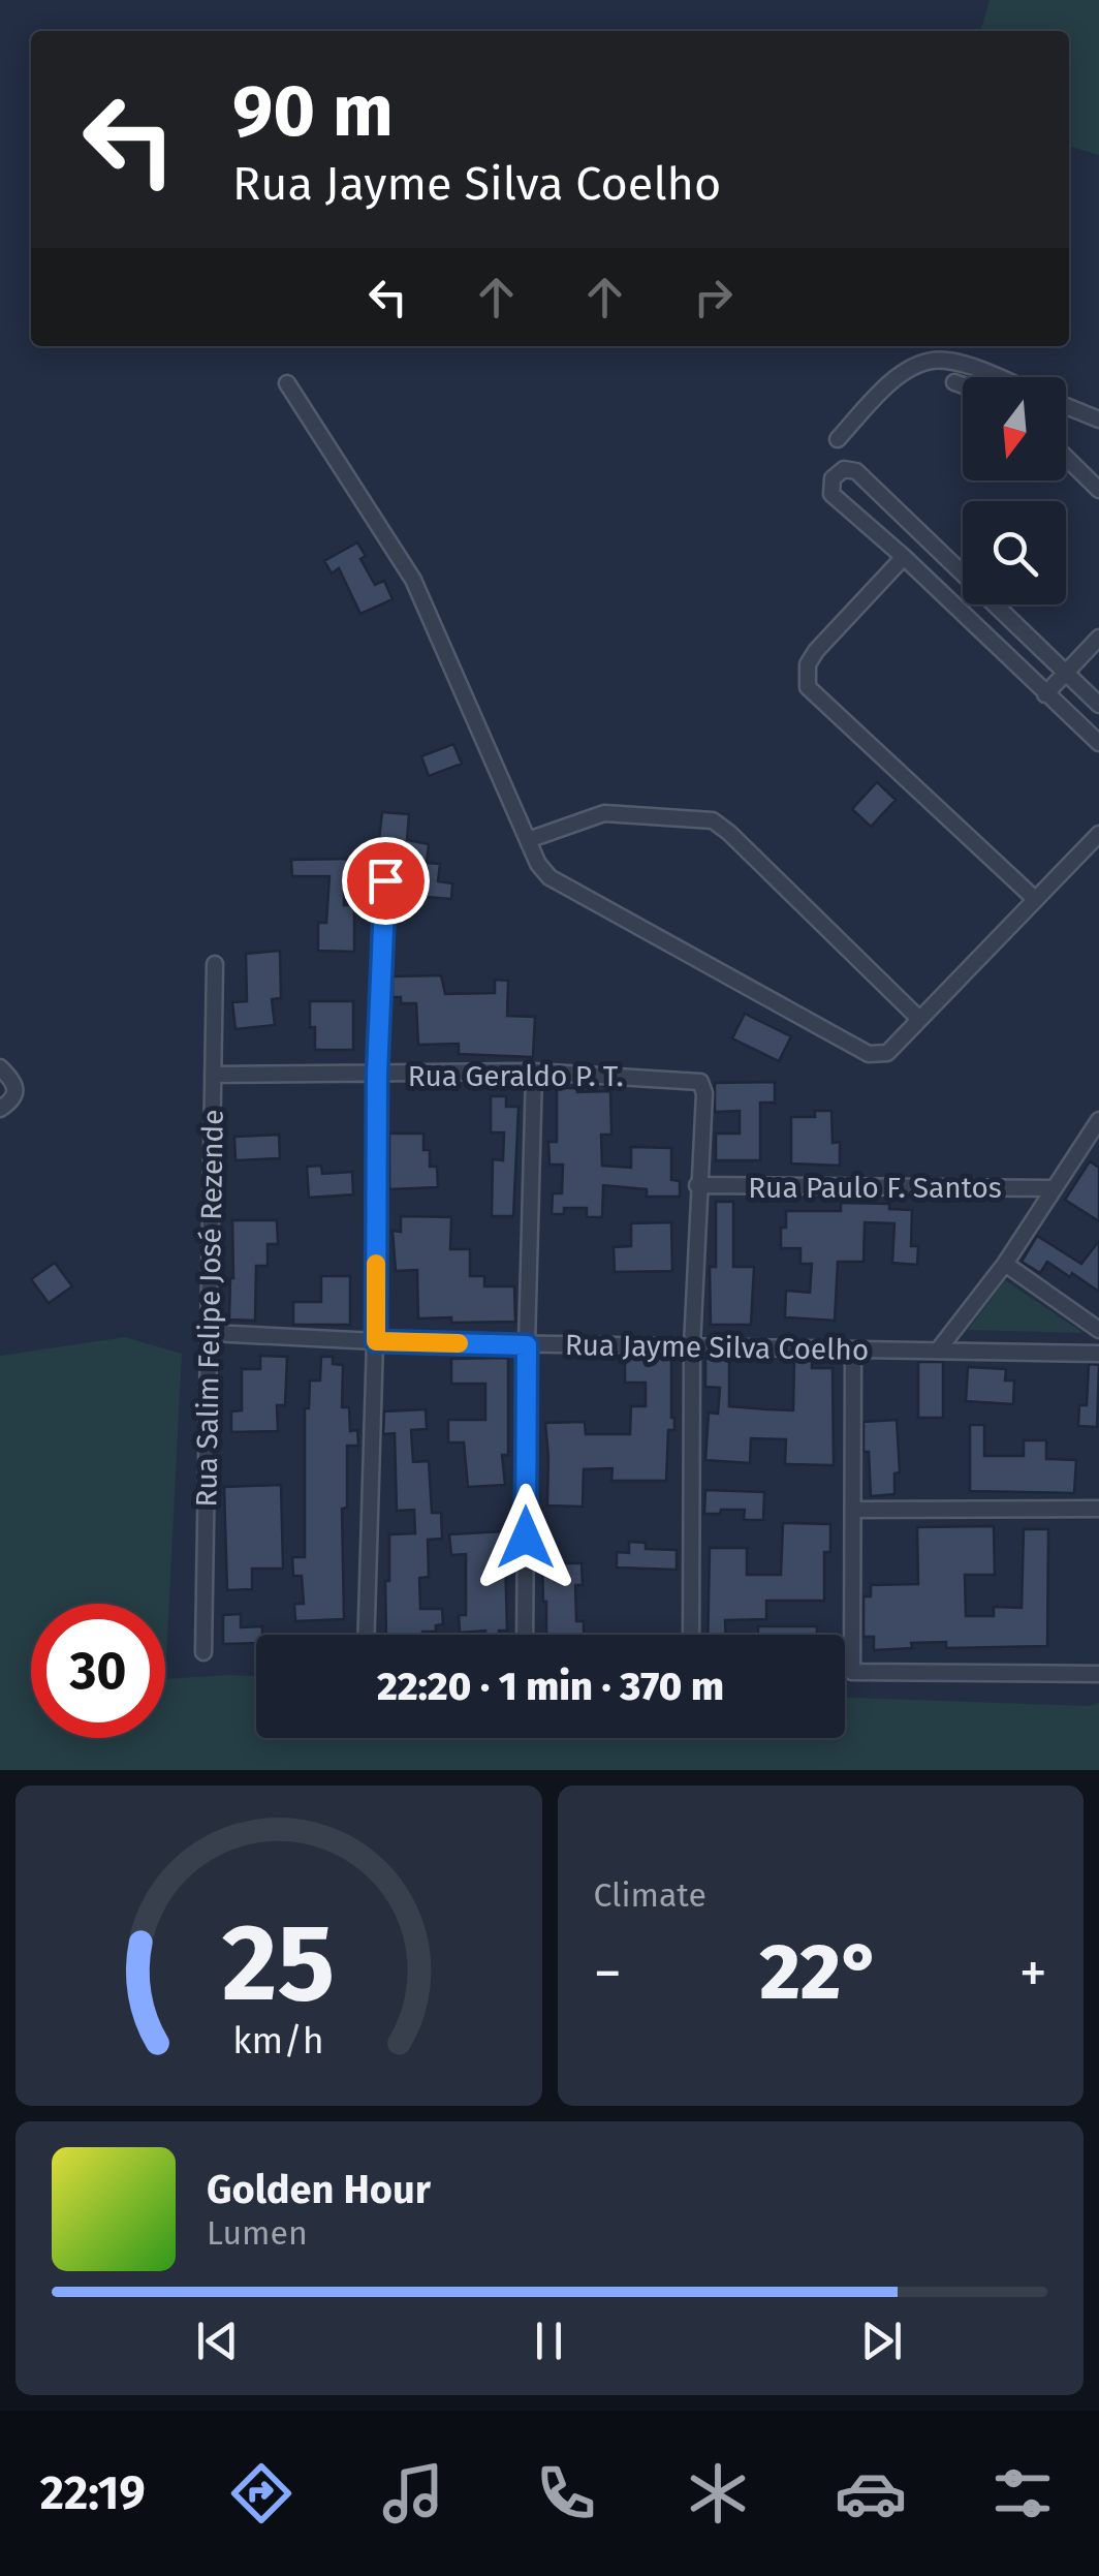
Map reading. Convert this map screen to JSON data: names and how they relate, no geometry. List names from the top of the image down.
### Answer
{
  "streets": {
    "street": [
      "Rua Geraldo P. T.",
      "Rua Paulo F. Santos",
      "Rua Salim Felipe José Rezende",
      "Rua Jayme Silva Coelho"
    ]
  },
  "crossings": [
    ["Rua Geraldo P. T.", "Rua Paulo F. Santos"],
    ["Rua Geraldo P. T.", "Rua Salim Felipe José Rezende"],
    ["Rua Salim Felipe José Rezende", "Rua Jayme Silva Coelho"]
  ],
  "north": "bottom",
  "page": {
    "turn": ["90 m", "Rua Jayme Silva Coelho"],
    "limit": "30",
    "trip": "22:20 · 1 min · 370 m",
    "tile": "Climate",
    "heat": ["−", "22°", "+"],
    "song": ["Golden Hour", "Lumen"],
    "tabs": "22:19",
    "gauge": ["25", "km/h"]
  }
}
